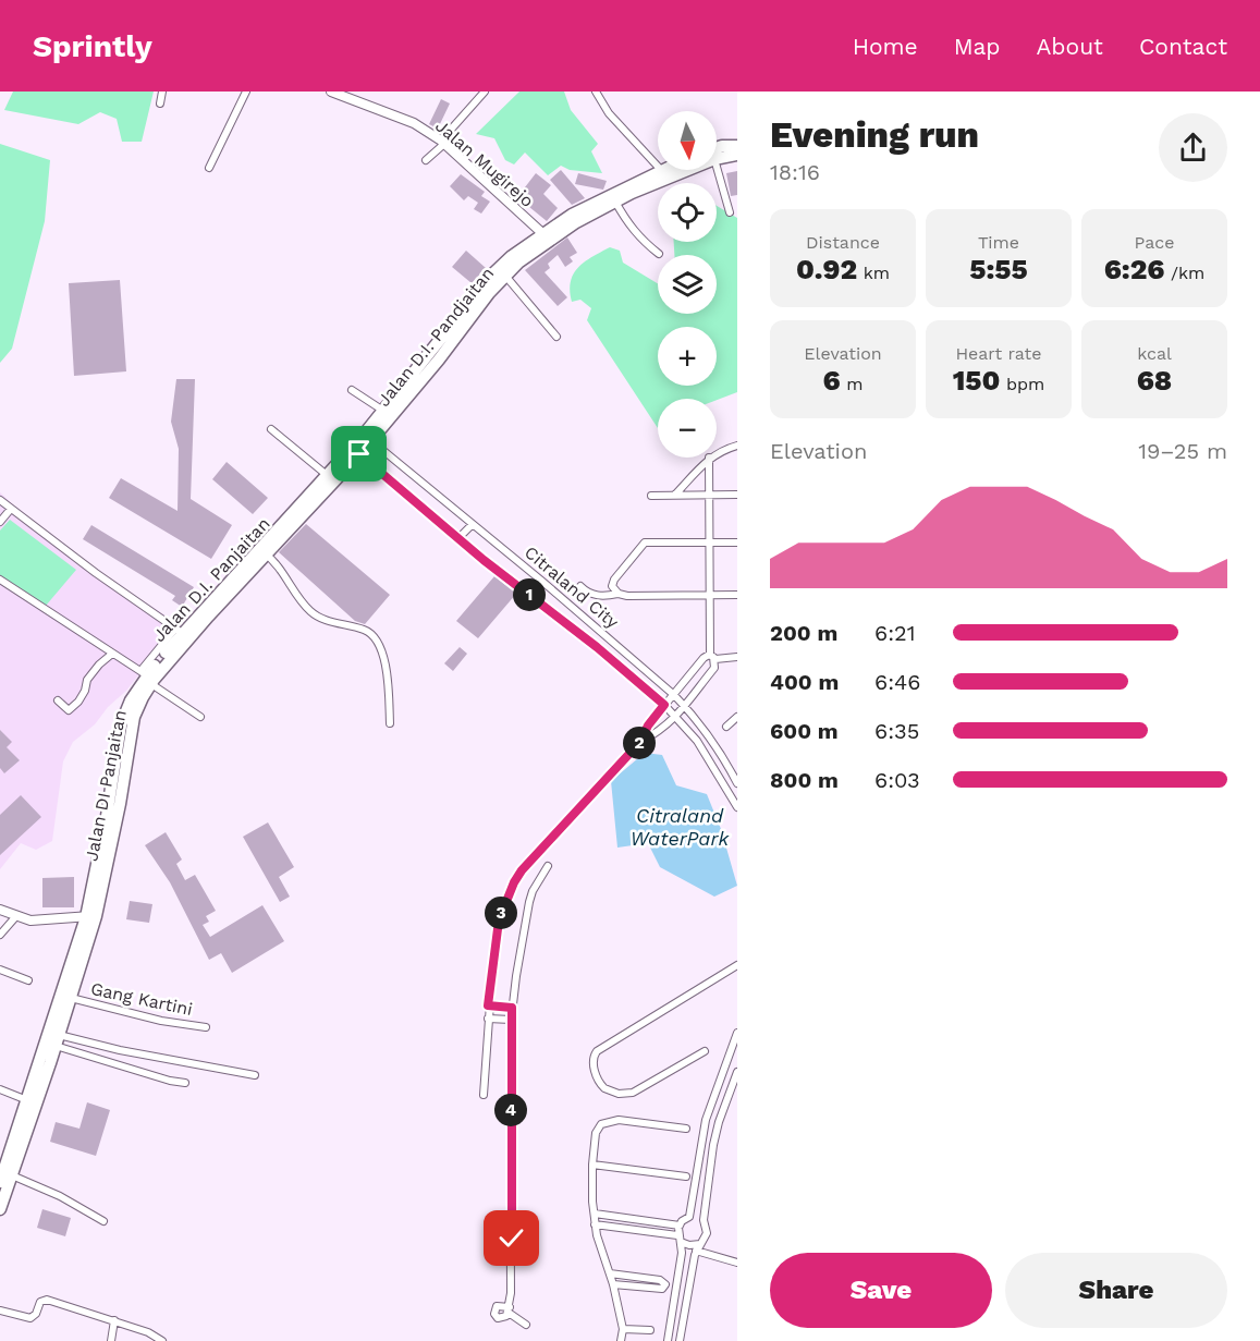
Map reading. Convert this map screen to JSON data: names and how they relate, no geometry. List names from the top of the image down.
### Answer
{
  "streets": {
    "highway": ["Jalan D.I. Pandjaitan", "Jalan D.I. Panjaitan", "Jalan DI Panjaitan"],
    "street": ["Jalan Mugirejo", "Citraland City", "Gang Kartini"]
  },
  "crossings": [
    ["Jalan Mugirejo", "Jalan D.I. Pandjaitan"],
    ["Jalan D.I. Pandjaitan", "Citraland City"],
    ["Jalan D.I. Pandjaitan", "Jalan DI Panjaitan"],
    ["Jalan D.I. Panjaitan", "Citraland City"],
    ["Jalan D.I. Panjaitan", "Jalan DI Panjaitan"],
    ["Citraland City", "Jalan DI Panjaitan"],
    ["Jalan DI Panjaitan", "Gang Kartini"]
  ],
  "water": ["Citraland WaterPark"],
  "north": "bottom",
  "page": {
    "header": "Sprintly",
    "nav": [
      "Home",
      "Map",
      "About",
      "Contact"
    ],
    "heading": ["Evening run", "18:16"],
    "map_buttons": ["+", "−"],
    "stats": [
      ["Distance", "0.92 km"],
      ["Time", "5:55"],
      ["Pace", "6:26 /km"],
      ["Elevation", "6 m"],
      ["Heart rate", "150 bpm"],
      ["kcal", "68"]
    ],
    "chart": ["Elevation", "19–25 m"],
    "pins": [
      "1",
      "2",
      "3",
      "4"
    ],
    "list": [
      {
        "name": "200 m",
        "note": "6:21"
      },
      {
        "name": "400 m",
        "note": "6:46"
      },
      {
        "name": "600 m",
        "note": "6:35"
      },
      {
        "name": "800 m",
        "note": "6:03"
      }
    ],
    "buttons": ["Save", "Share"]
  }
}
